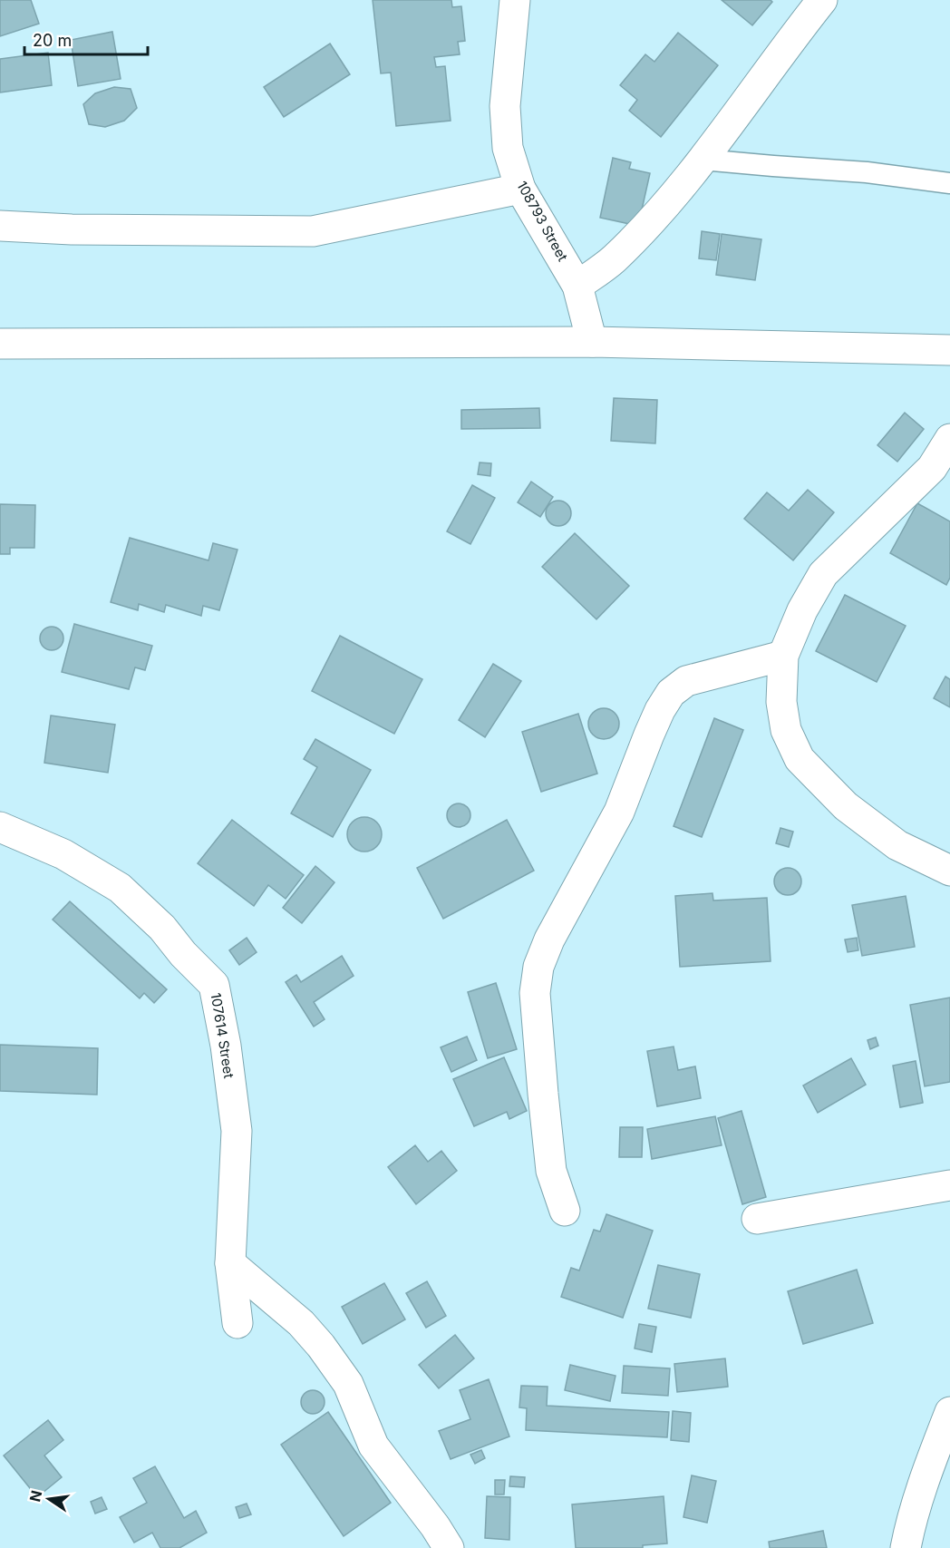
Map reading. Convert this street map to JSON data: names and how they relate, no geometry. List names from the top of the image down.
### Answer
{
  "streets": {
    "street": ["108793 Street", "107614 Street"]
  },
  "scale_bar": "20 m",
  "north": "left"
}
